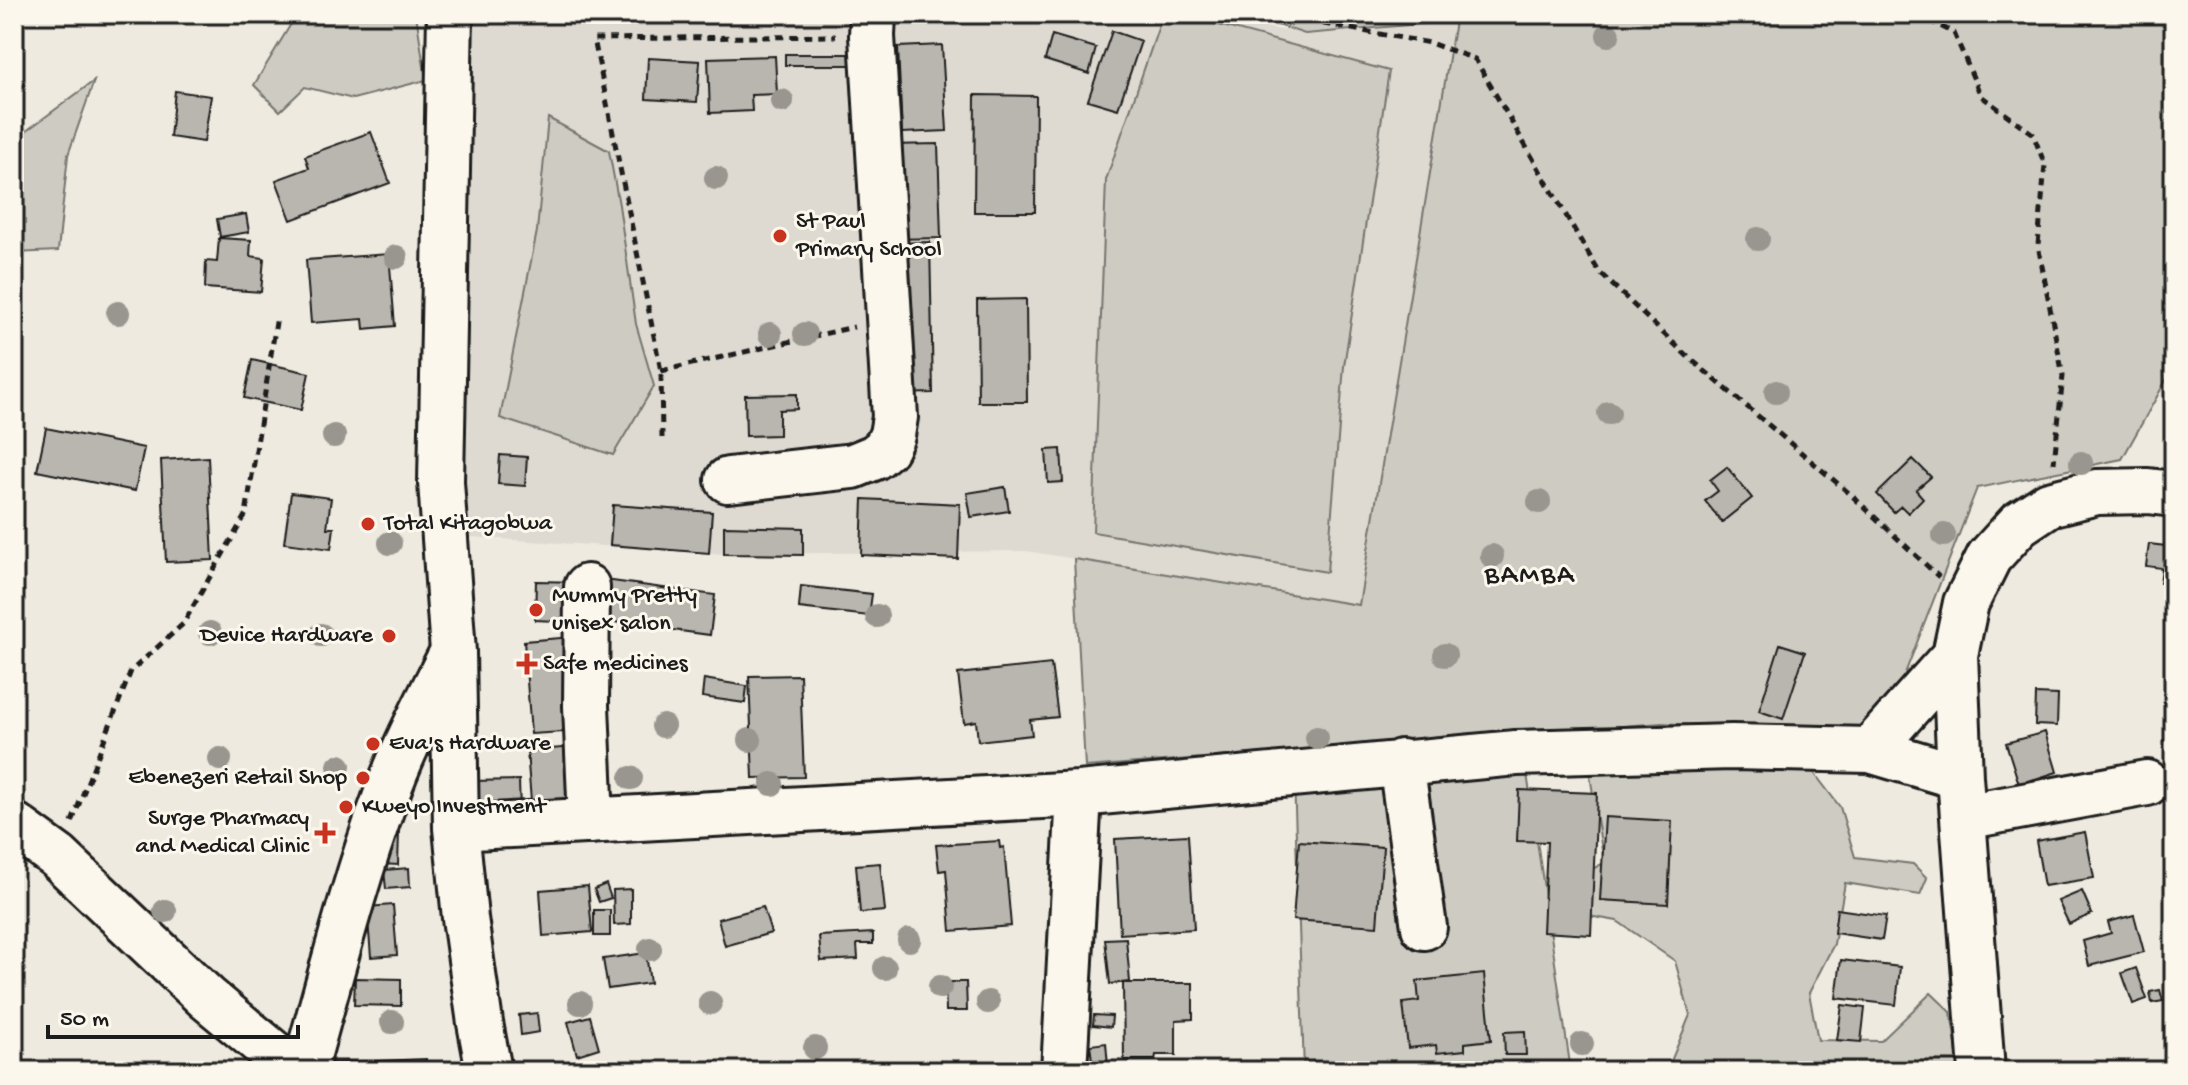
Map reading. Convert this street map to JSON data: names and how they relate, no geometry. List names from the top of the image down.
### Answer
{
  "districts": ["BAMBA"],
  "places": {
    "other": [
      "St Paul Primary School",
      "Total Kitagobwa",
      "Mummy Pretty unisex salon",
      "Device Hardware",
      "Eva's Hardware",
      "Ebenezeri Retail Shop",
      "Kweyo Investment"
    ],
    "health": ["Safe medicines", "Surge Pharmacy and Medical Clinic"]
  },
  "scale_bar": "50 m"
}
